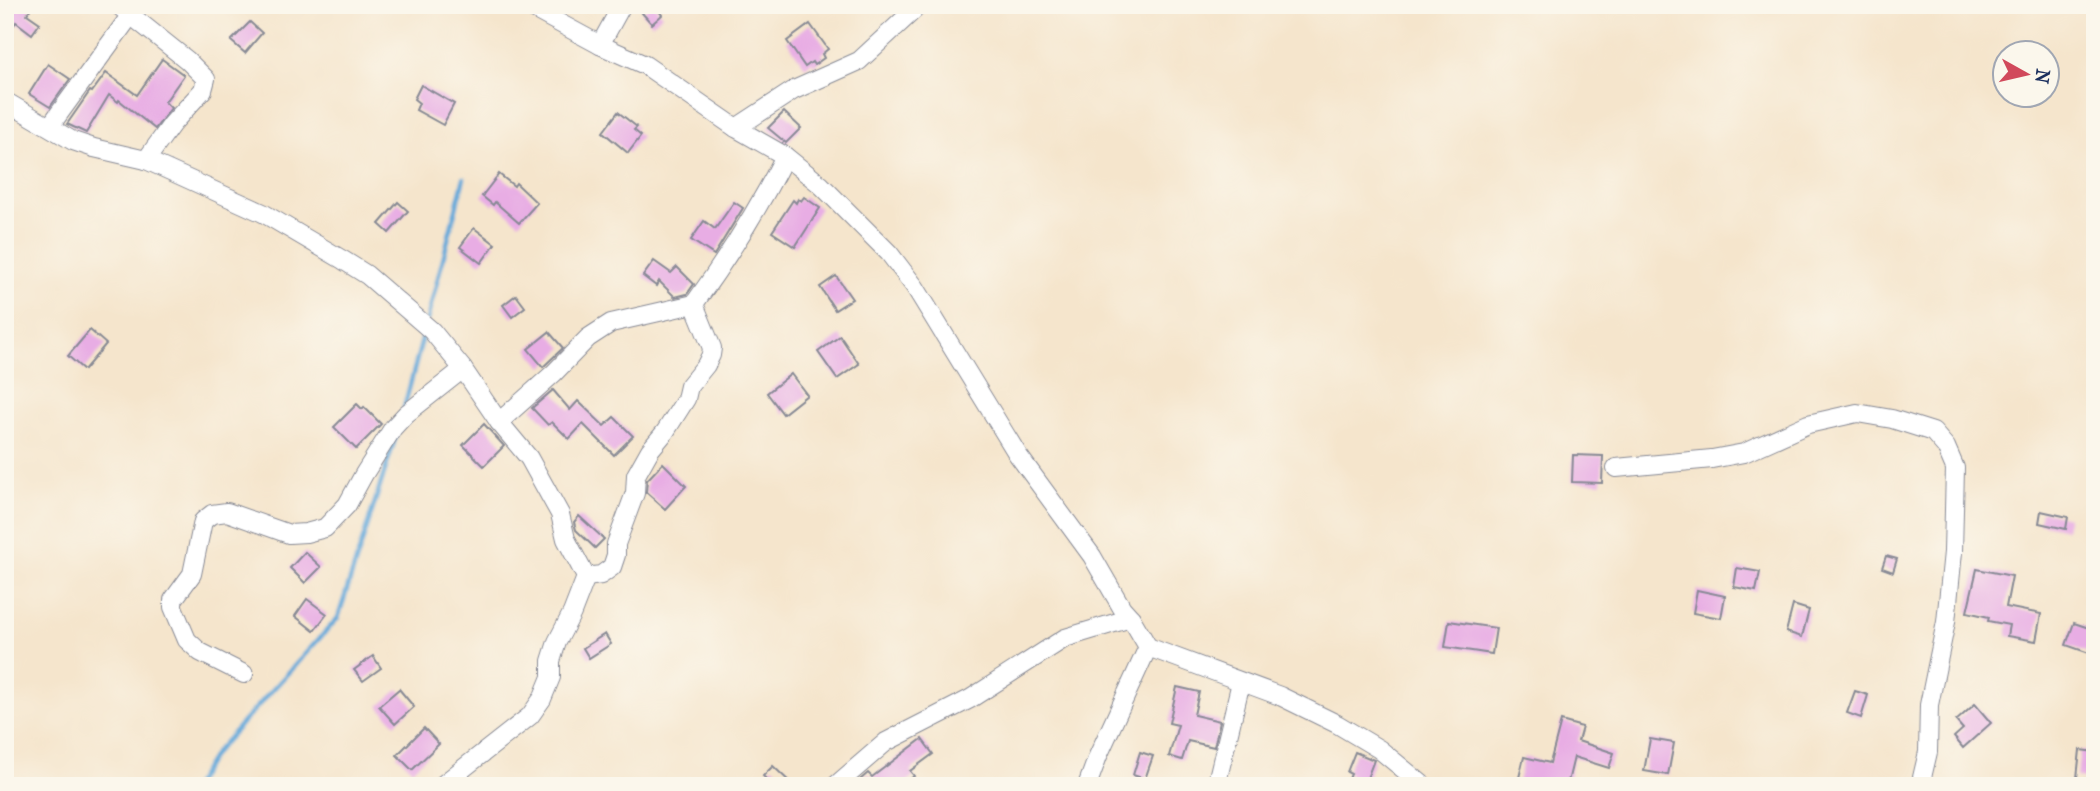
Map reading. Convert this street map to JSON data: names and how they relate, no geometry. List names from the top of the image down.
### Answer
{
  "north": "right"
}
